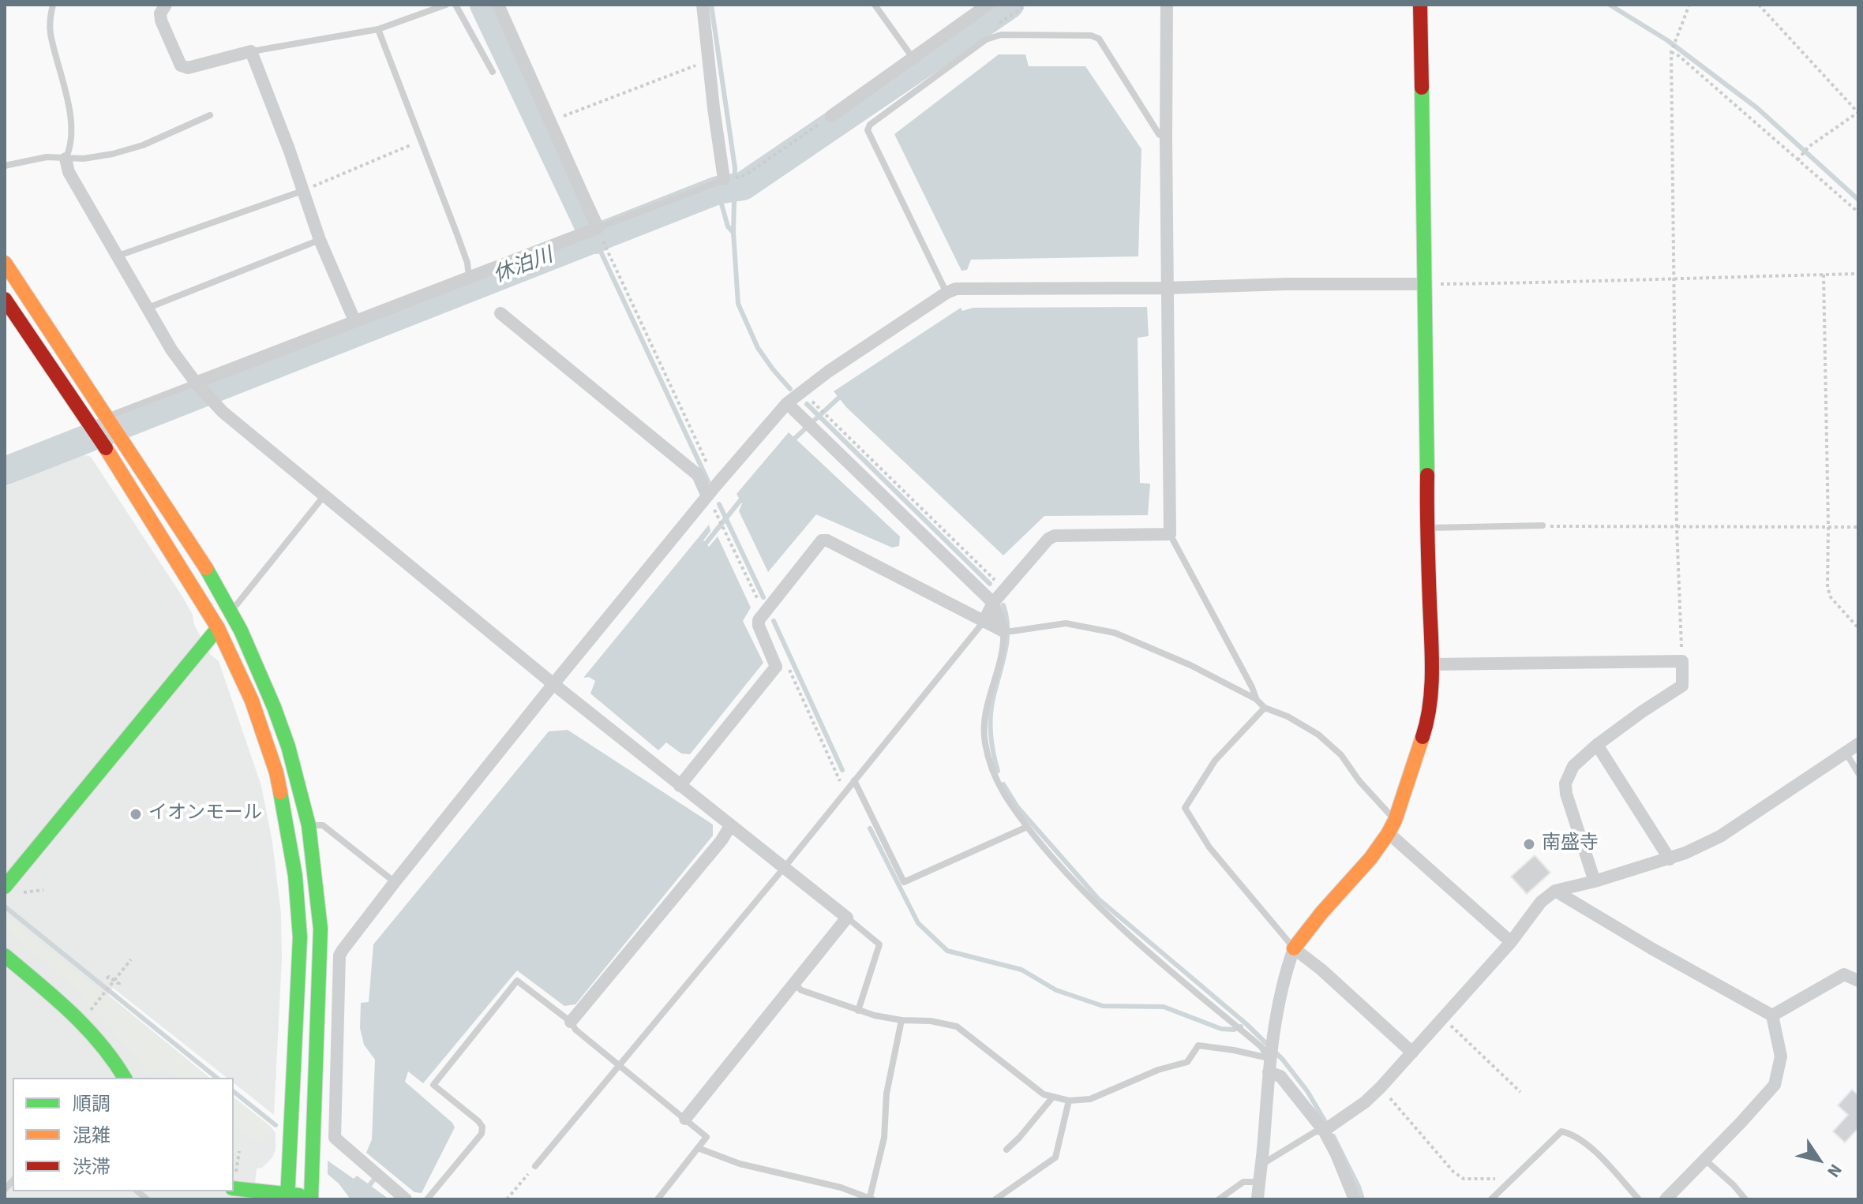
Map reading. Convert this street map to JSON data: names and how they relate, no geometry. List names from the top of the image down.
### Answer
{
  "water": ["休泊川"],
  "places": ["イオンモール", "南盛寺"],
  "legend": ["順調", "混雑", "渋滞"],
  "north": "bottom right"
}
